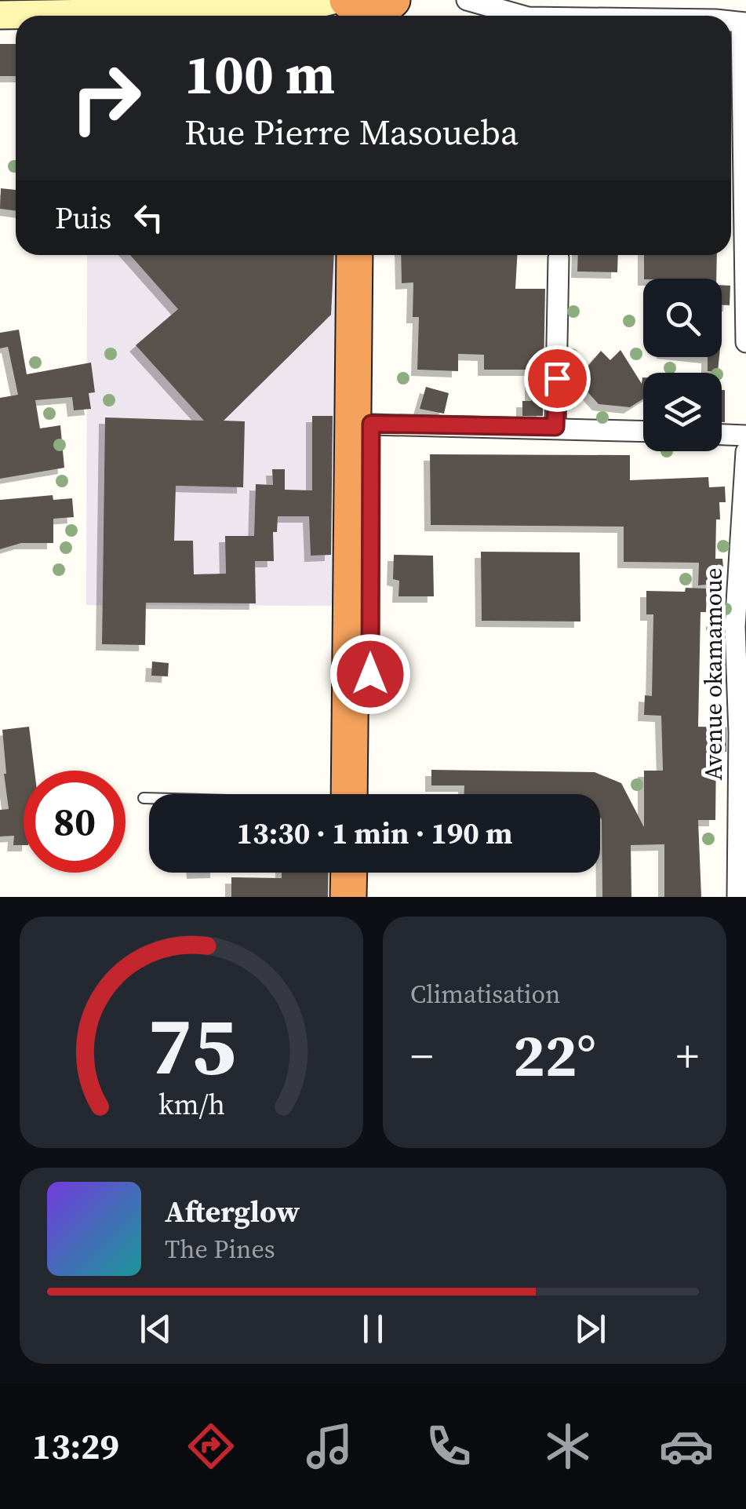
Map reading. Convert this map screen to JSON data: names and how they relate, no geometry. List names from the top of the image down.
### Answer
{
  "streets": {
    "street": ["Avenue okamamoue"]
  },
  "page": {
    "turn": ["100 m", "Rue Pierre Masoueba"],
    "then": "Puis",
    "limit": "80",
    "trip": "13:30 · 1 min · 190 m",
    "tile": "Climatisation",
    "heat": ["−", "22°", "+"],
    "song": ["Afterglow", "The Pines"],
    "tabs": "13:29",
    "gauge": ["75", "km/h"]
  }
}
